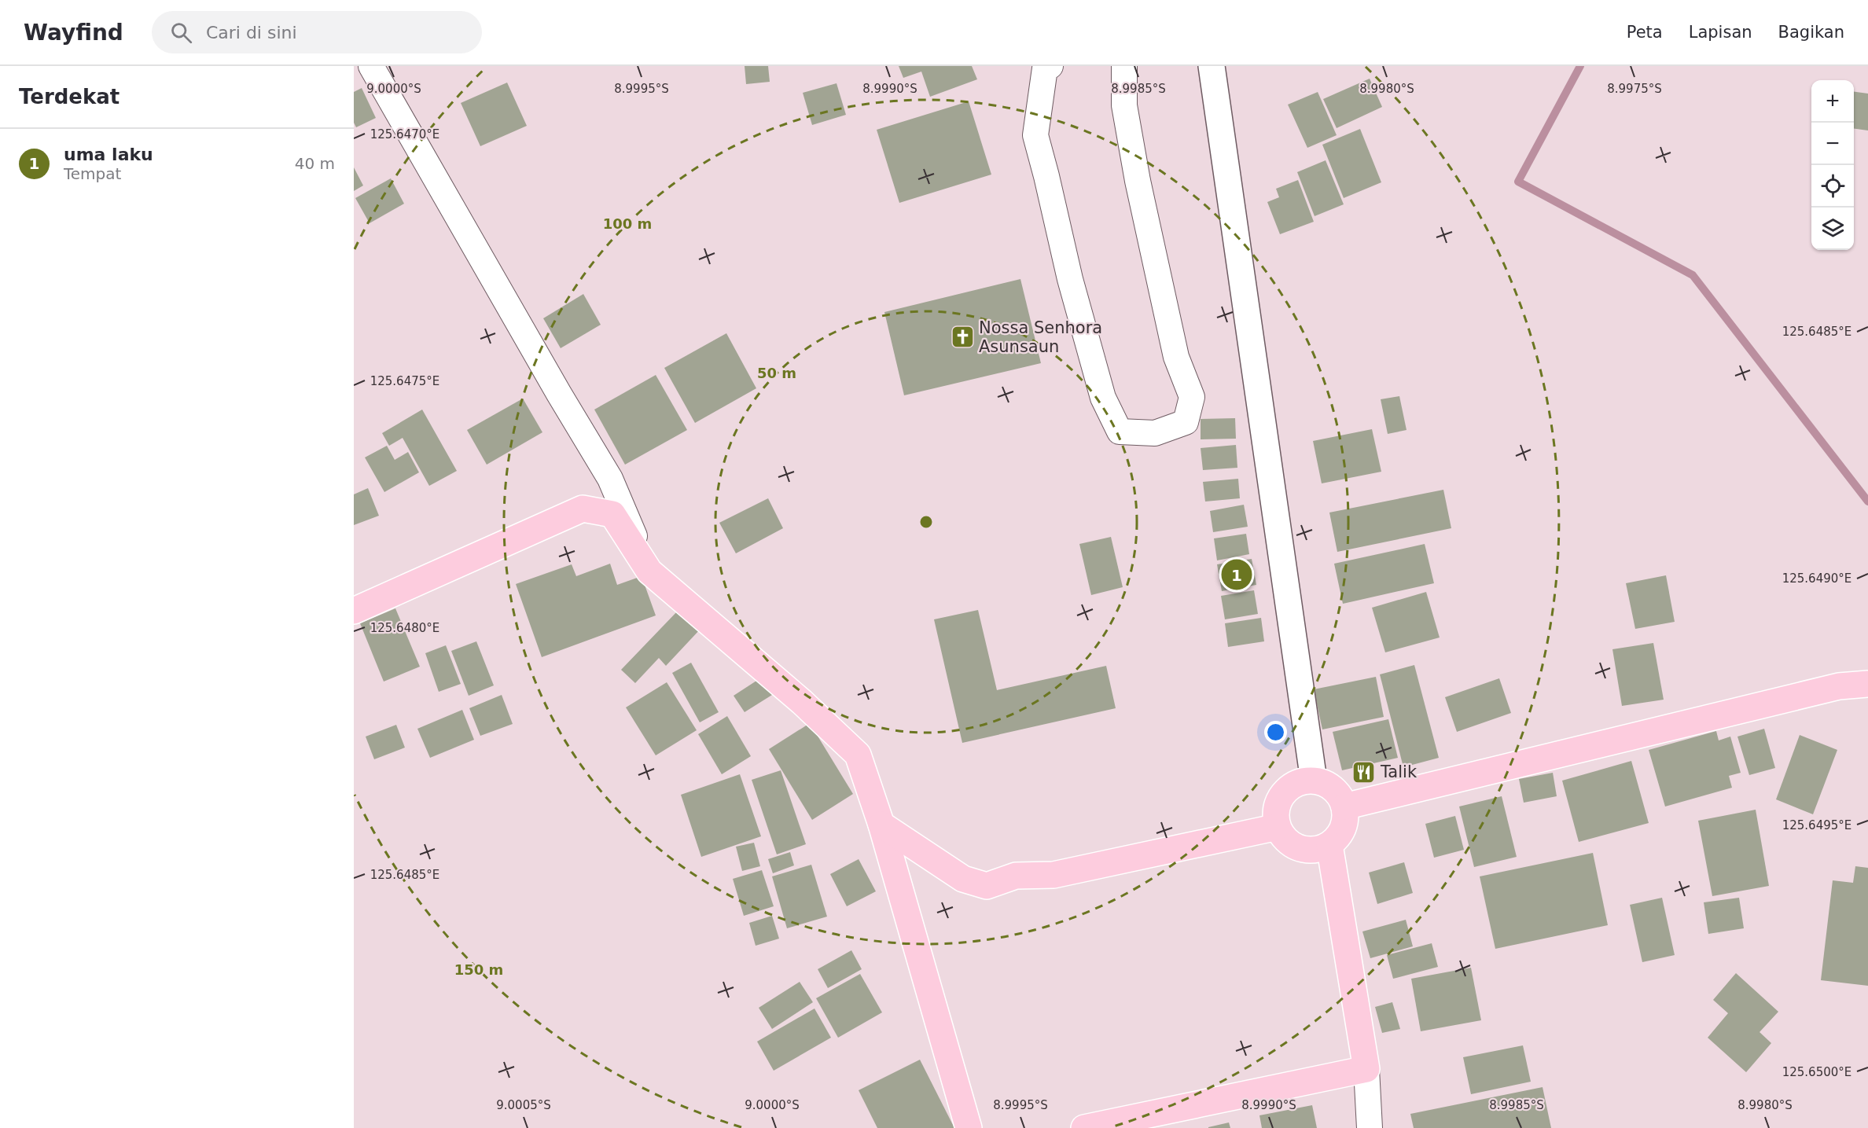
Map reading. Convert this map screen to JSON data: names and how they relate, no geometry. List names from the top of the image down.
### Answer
{
  "places": {
    "church": ["Nossa Senhora Asunsaun"],
    "restaurant": ["Talik"]
  },
  "page": {
    "header": "Wayfind",
    "search": "Cari di sini",
    "nav": ["Peta", "Lapisan", "Bagikan"],
    "heading": "Terdekat",
    "map_buttons": ["+", "−"],
    "list": [
      {
        "mark": "1",
        "name": "uma laku",
        "note": "Tempat",
        "value": "40 m"
      }
    ],
    "pins": "1"
  },
  "coordinates": [
    "9.0000°S",
    "8.9995°S",
    "8.9990°S",
    "8.9985°S",
    "8.9980°S",
    "8.9975°S",
    "125.6470°E",
    "125.6485°E",
    "125.6475°E",
    "125.6490°E",
    "125.6480°E",
    "125.6495°E",
    "125.6500°E",
    "9.0005°S"
  ],
  "rings": ["100 m", "50 m", "150 m"]
}
